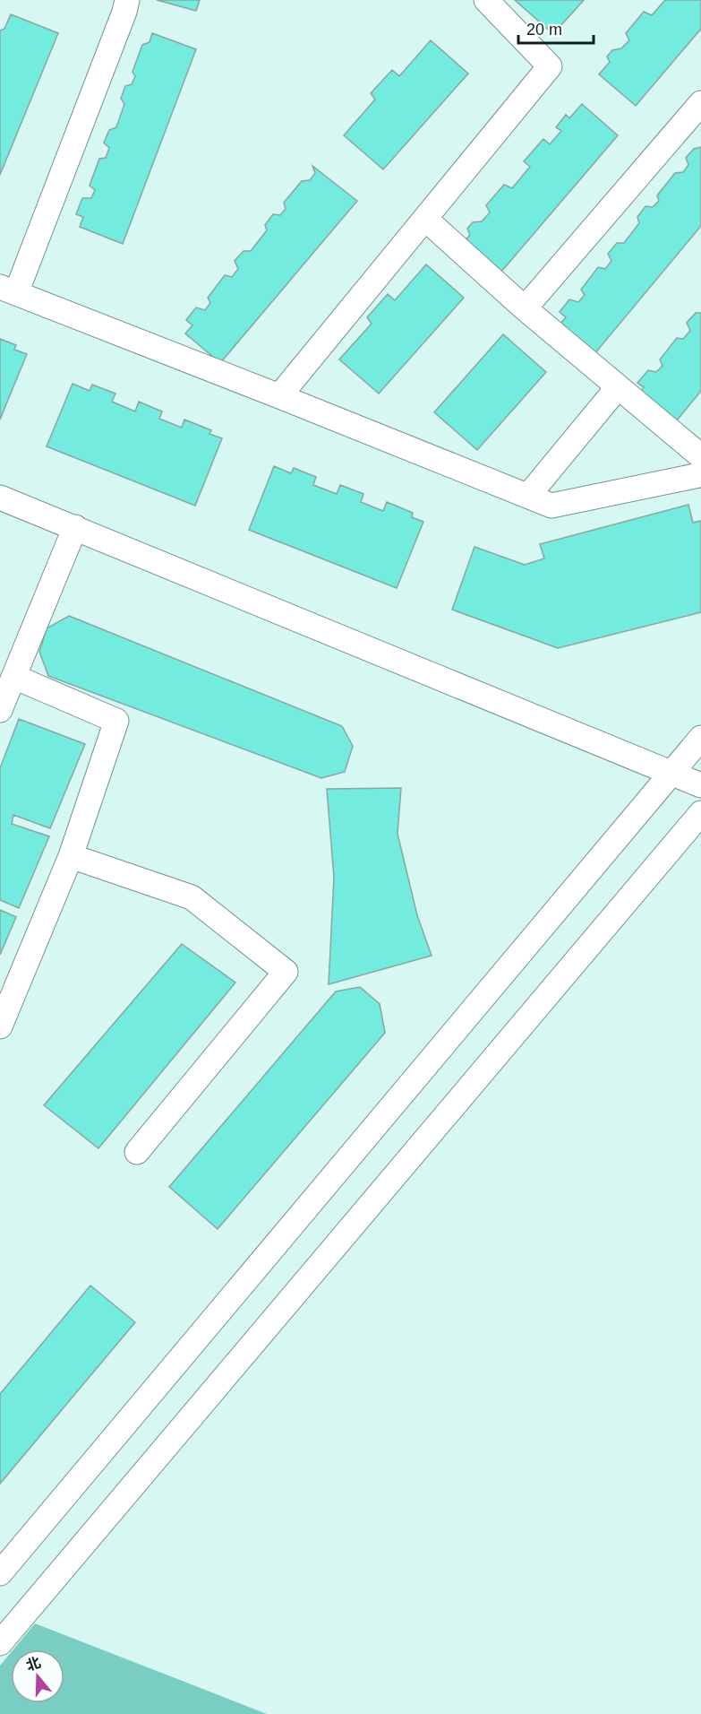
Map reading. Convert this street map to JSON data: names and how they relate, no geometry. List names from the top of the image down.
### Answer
{
  "scale_bar": "20 m",
  "north": "top"
}
